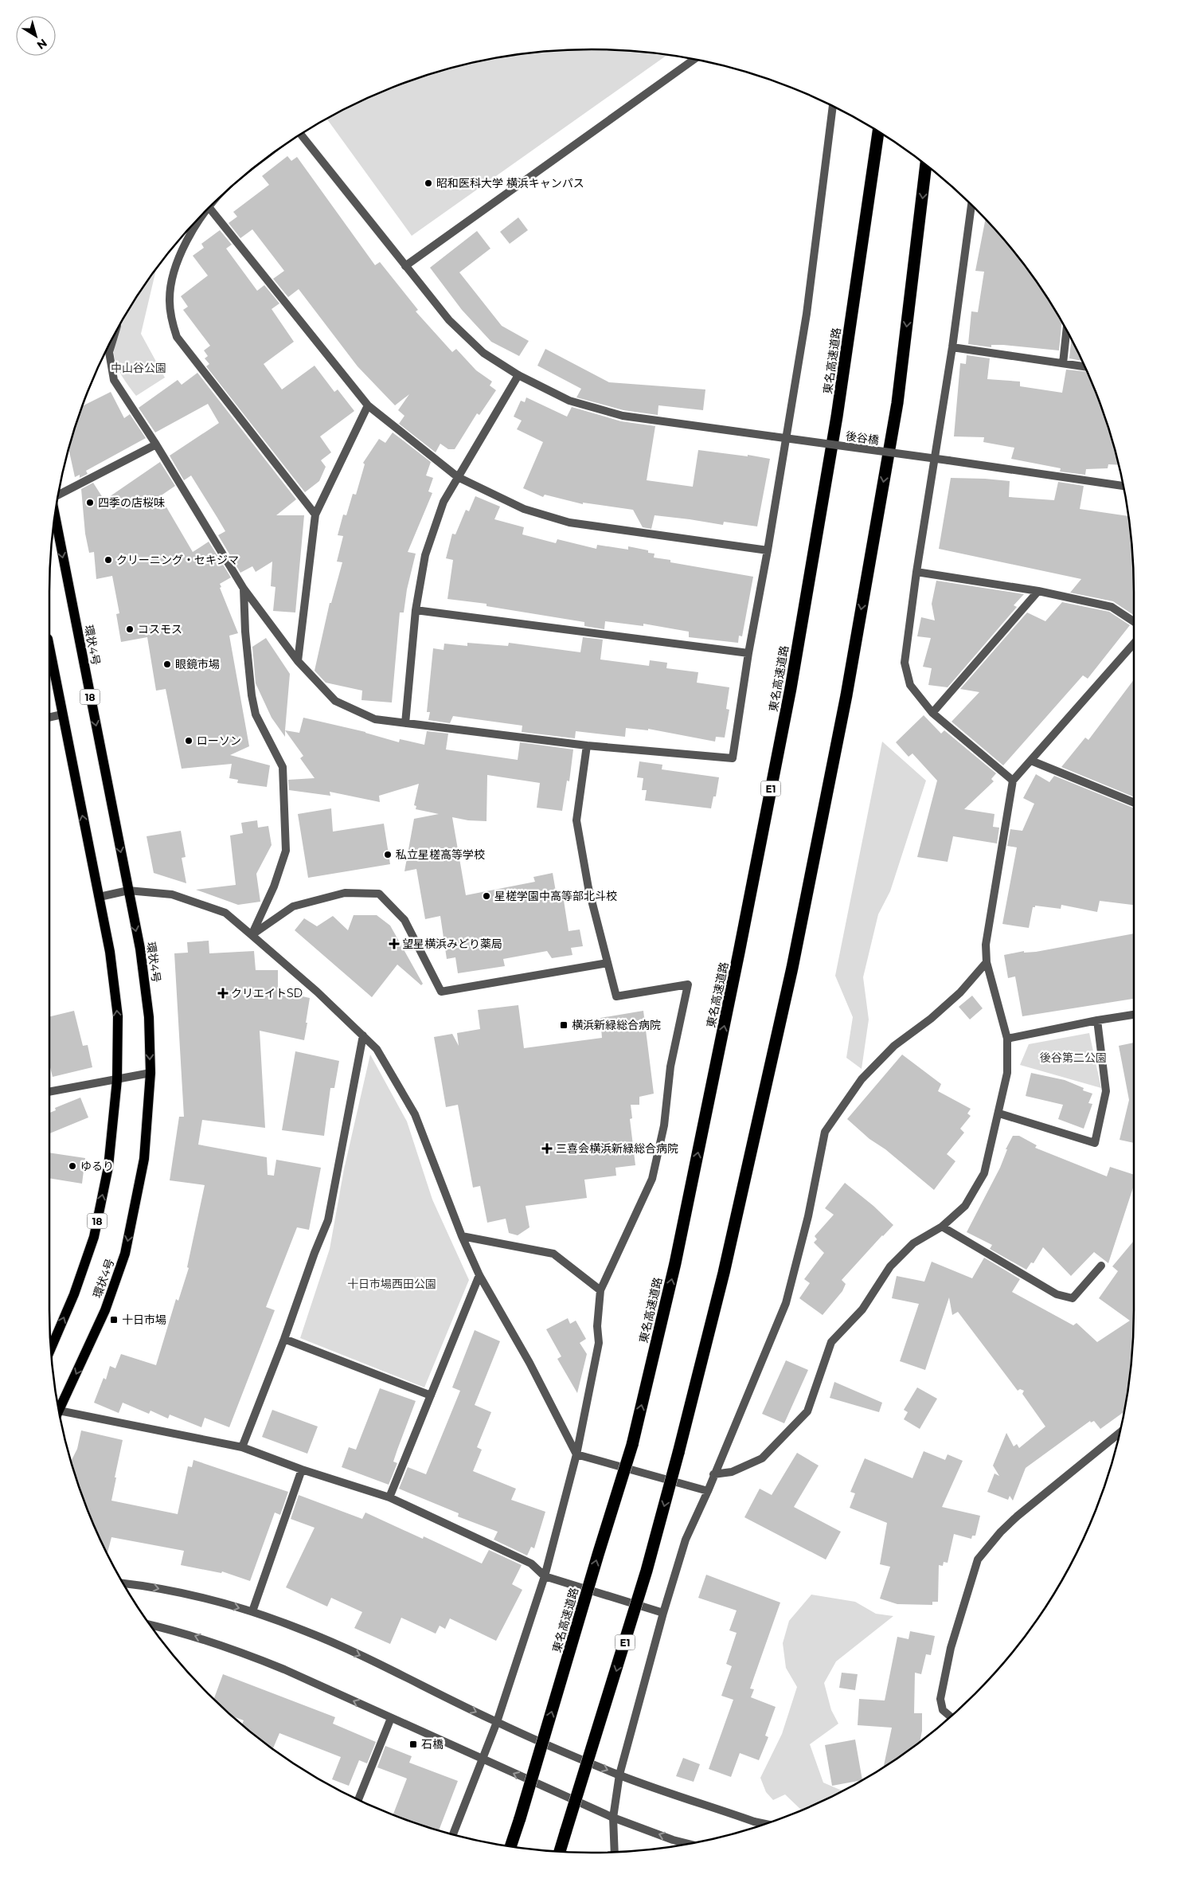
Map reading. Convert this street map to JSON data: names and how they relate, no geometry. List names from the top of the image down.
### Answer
{
  "streets": {
    "highway": ["東名高速道路", "E1"],
    "main road": ["環状4号", "18"],
    "street": ["後谷橋"]
  },
  "parks": ["中山谷公園", "後谷第二公園", "十日市場西田公園"],
  "places": {
    "other": [
      "昭和医科大学 横浜キャンパス",
      "四季の店桜味",
      "クリーニング・セキジマ",
      "コスモス",
      "眼鏡市場",
      "ローソン",
      "私立星槎高等学校",
      "星槎学園中高等部北斗校",
      "ゆるり"
    ],
    "health": ["望星横浜みどり薬局", "クリエイトSD", "三喜会横浜新緑総合病院"],
    "transit": ["横浜新緑総合病院", "十日市場", "石橋"]
  },
  "north": "bottom right"
}
